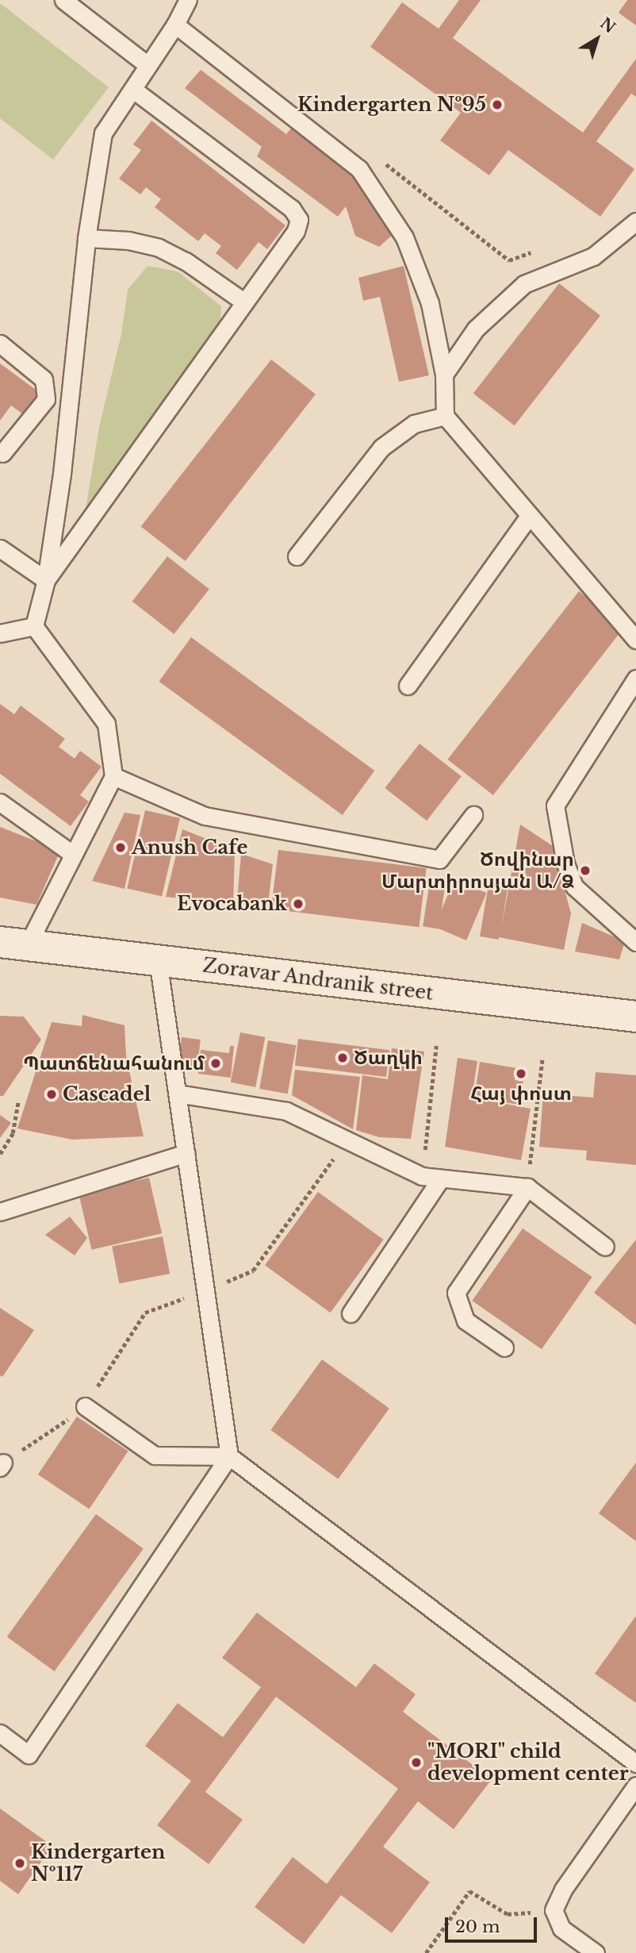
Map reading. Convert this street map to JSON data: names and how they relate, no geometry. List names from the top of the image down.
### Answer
{
  "streets": {
    "main road": ["Zoravar Andranik street"]
  },
  "places": [
    "Kindergarten №95",
    "Anush Cafe",
    "Ծովինար Մարտիրոսյան Ա/Ձ",
    "Evocabank",
    "Ծաղկի",
    "Պատճենահանում",
    "Հայ փոստ",
    "Cascadel",
    "\"MORI\" child development center",
    "Kindergarten №117"
  ],
  "scale_bar": "20 m",
  "north": "top right"
}
